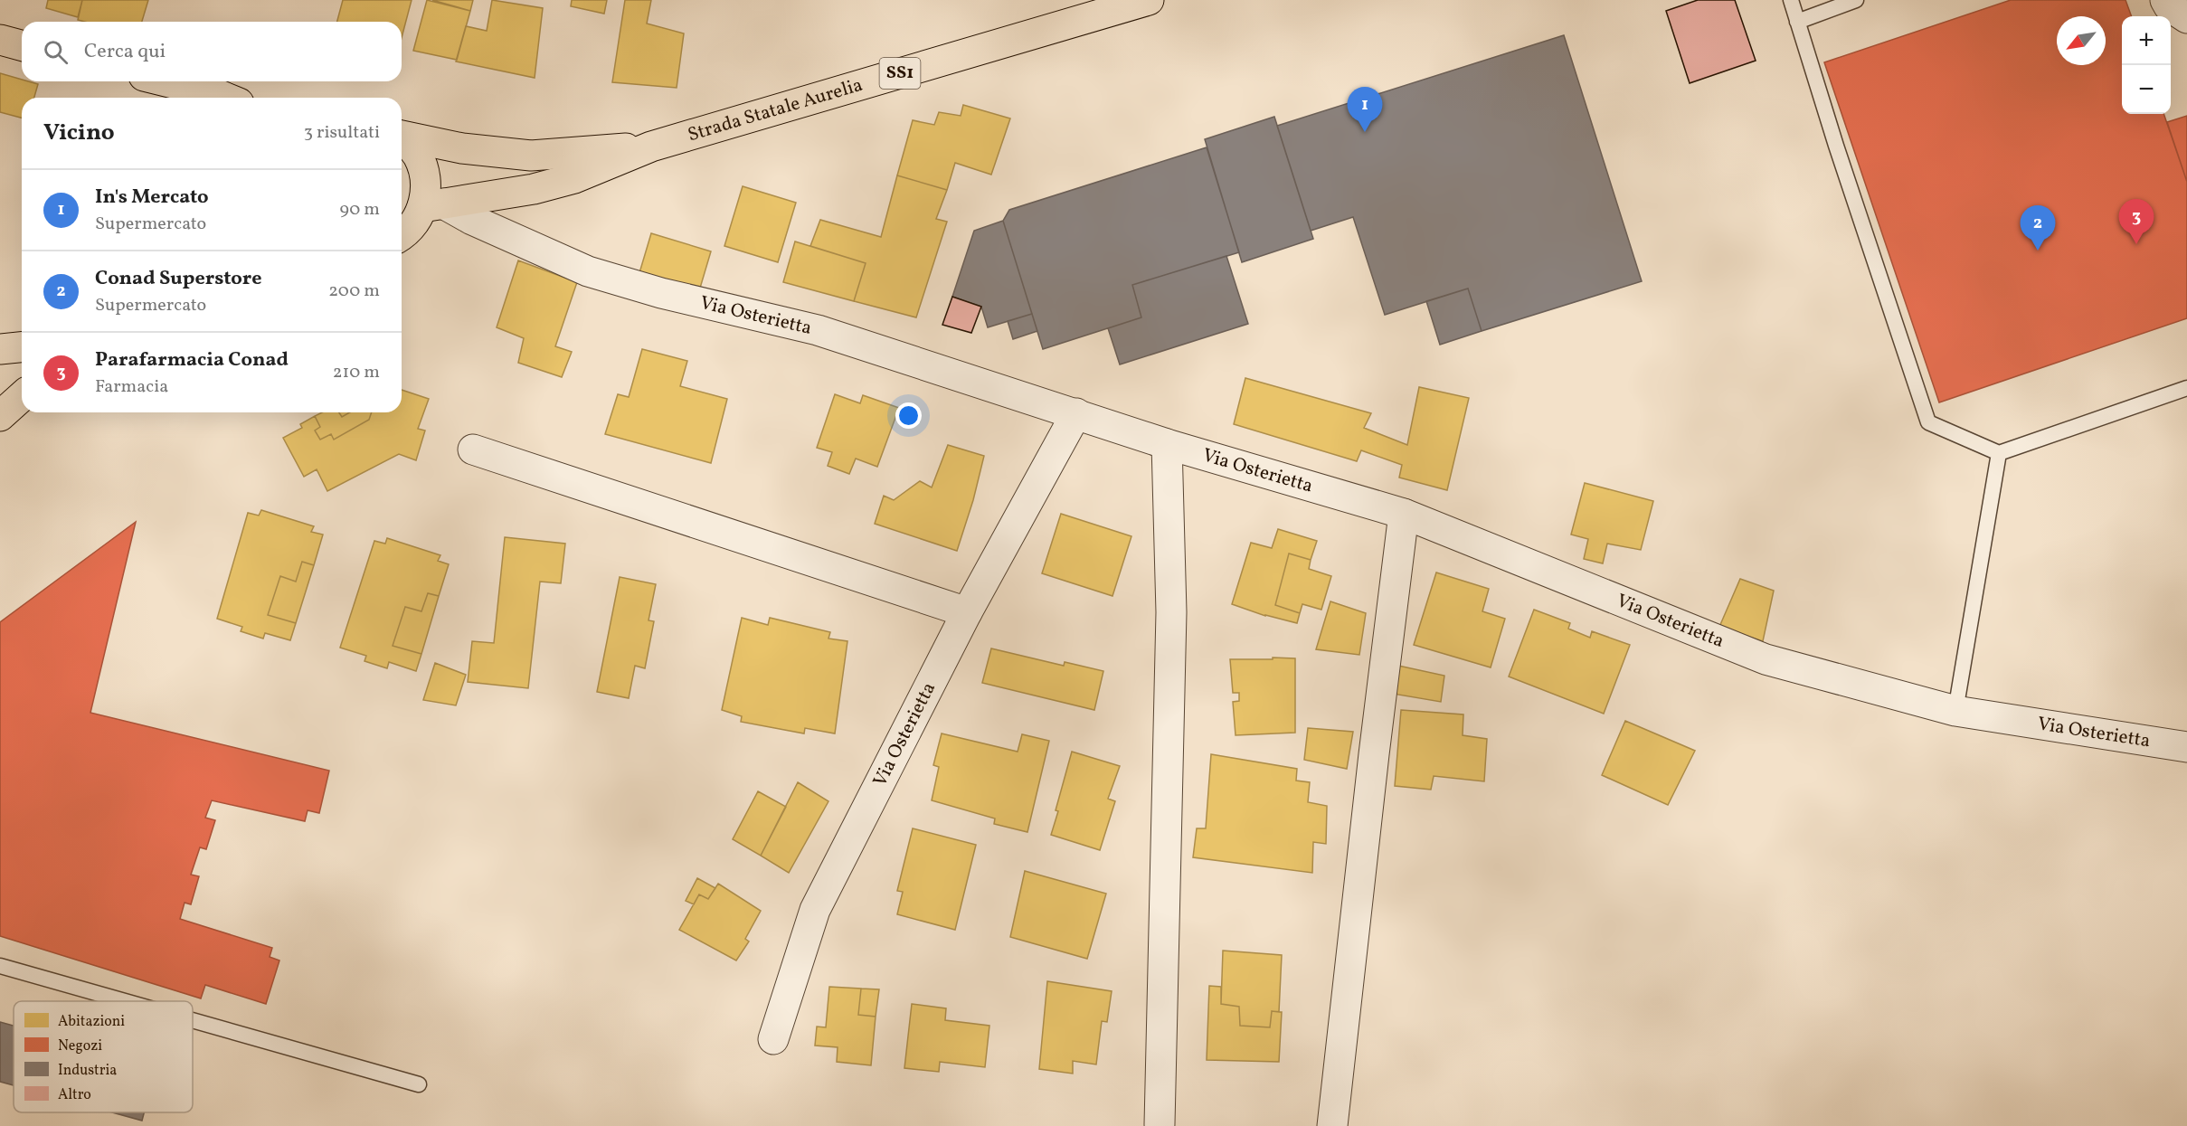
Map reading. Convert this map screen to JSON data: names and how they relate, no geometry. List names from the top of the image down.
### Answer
{
  "streets": {
    "main road": ["SS1", "Strada Statale Aurelia"],
    "street": ["Via Osterietta"]
  },
  "legend": [
    "Abitazioni",
    "Negozi",
    "Industria",
    "Altro"
  ],
  "north": "bottom left",
  "page": {
    "map_buttons": ["+", "−"],
    "search": "Cerca qui",
    "pins": ["1", "3", "2"],
    "heading": ["Vicino", "3 risultati"],
    "list": [
      {
        "mark": "1",
        "name": "In's Mercato",
        "note": "Supermercato",
        "value": "90 m"
      },
      {
        "mark": "2",
        "name": "Conad Superstore",
        "note": "Supermercato",
        "value": "200 m"
      },
      {
        "mark": "3",
        "name": "Parafarmacia Conad",
        "note": "Farmacia",
        "value": "210 m"
      }
    ]
  }
}
